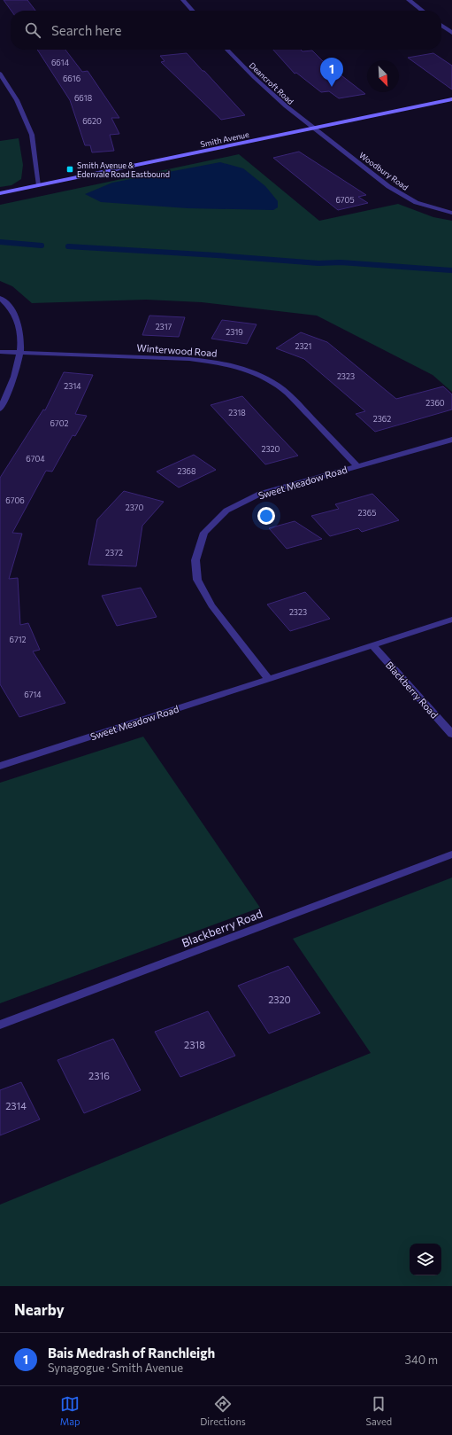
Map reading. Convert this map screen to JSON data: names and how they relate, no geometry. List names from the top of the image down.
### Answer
{
  "streets": {
    "main road": ["Smith Avenue"],
    "street": [
      "Deancroft Road",
      "Woodbury Road",
      "Winterwood Road",
      "Sweet Meadow Road",
      "Blackberry Road"
    ]
  },
  "crossings": [
    ["Deancroft Road", "Smith Avenue"],
    ["Deancroft Road", "Woodbury Road"],
    ["Smith Avenue", "Woodbury Road"],
    ["Winterwood Road", "Sweet Meadow Road"],
    ["Sweet Meadow Road", "Blackberry Road"]
  ],
  "places": {
    "transit": ["Smith Avenue & Edenvale Road Eastbound"]
  },
  "house_numbers": [
    "6614",
    "6616",
    "6618",
    "6620",
    "6705",
    "2317",
    "2319",
    "2321",
    "2323",
    "2314",
    "2360",
    "2318",
    "2362",
    "6702",
    "2320",
    "6704",
    "2368",
    "6706",
    "2370",
    "2365",
    "2372",
    "2323",
    "6712",
    "6714",
    "2320",
    "2318",
    "2316",
    "2314"
  ],
  "north": "bottom right",
  "page": {
    "search": "Search here",
    "pins": "1",
    "heading": "Nearby",
    "list": [
      {
        "mark": "1",
        "name": "Bais Medrash of Ranchleigh",
        "note": "Synagogue · Smith Avenue",
        "value": "340 m"
      }
    ],
    "nav": ["Map", "Directions", "Saved"]
  }
}
